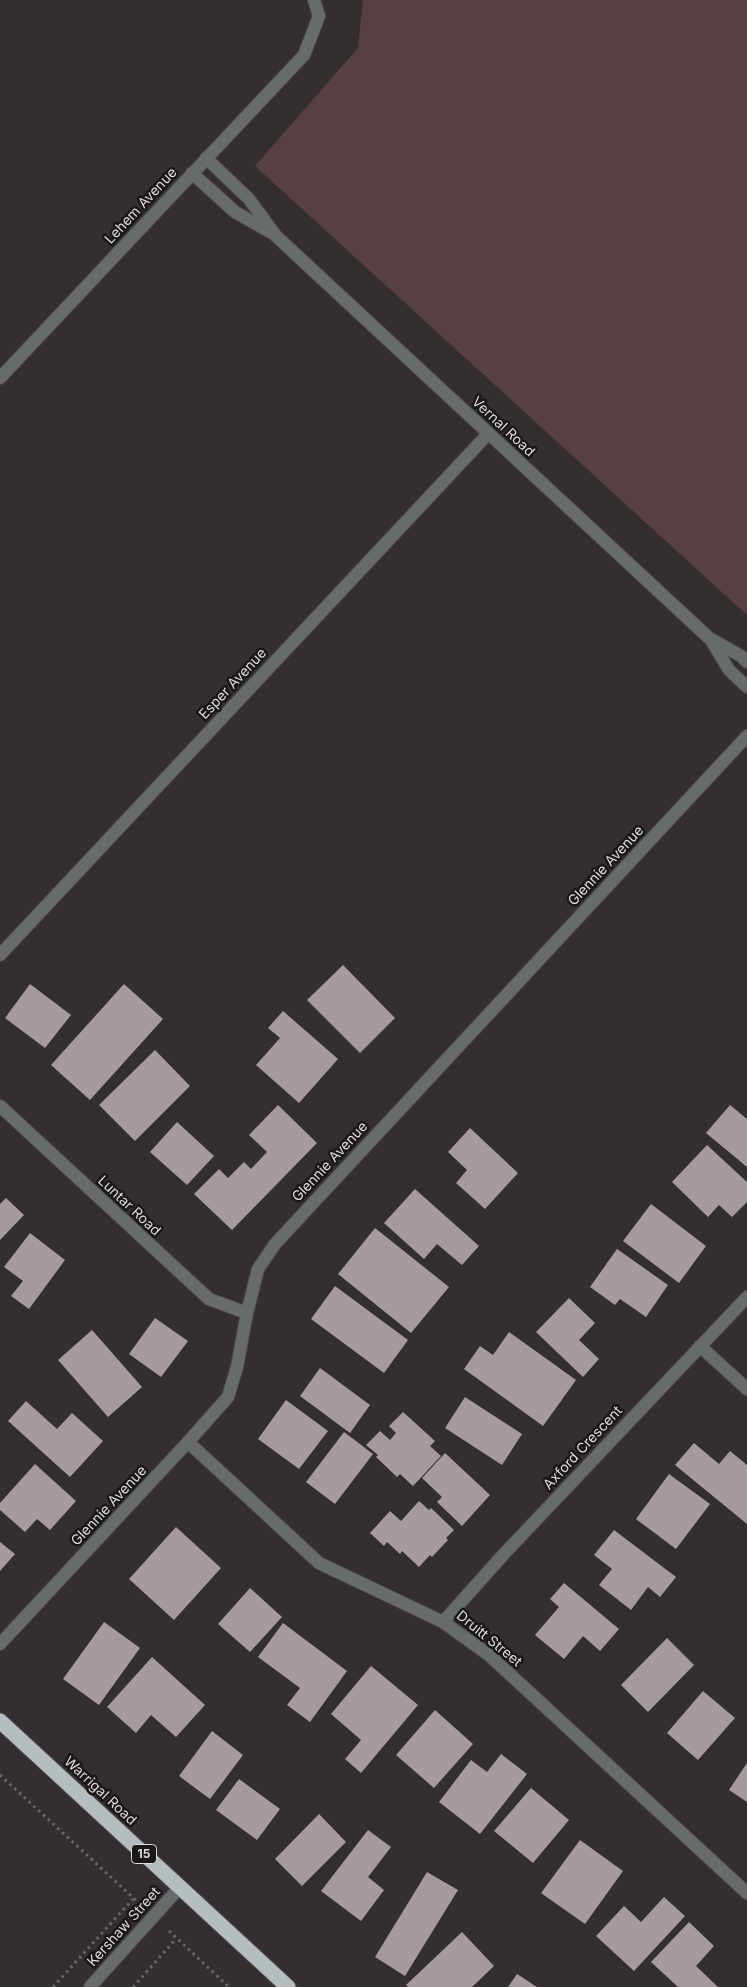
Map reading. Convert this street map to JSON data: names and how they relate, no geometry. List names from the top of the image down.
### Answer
{
  "streets": {
    "highway": ["Warrigal Road", "15"],
    "street": [
      "Lehem Avenue",
      "Vernal Road",
      "Esper Avenue",
      "Glennie Avenue",
      "Luntar Road",
      "Axford Crescent",
      "Druitt Street",
      "Kershaw Street"
    ]
  },
  "crossings": [
    ["Lehem Avenue", "Vernal Road"],
    ["Vernal Road", "Esper Avenue"],
    ["Glennie Avenue", "Luntar Road"],
    ["Glennie Avenue", "Druitt Street"],
    ["Axford Crescent", "Druitt Street"],
    ["Warrigal Road", "Kershaw Street"]
  ]
}
